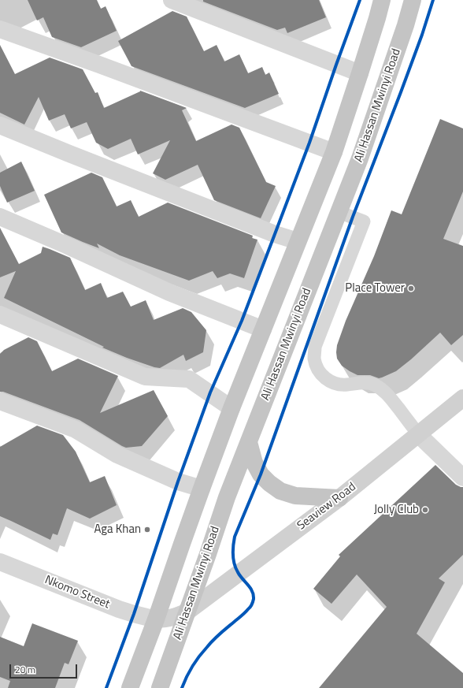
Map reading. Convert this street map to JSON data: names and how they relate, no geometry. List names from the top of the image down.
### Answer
{
  "streets": {
    "highway": ["Ali Hassan Mwinyi Road"],
    "main road": ["Seaview Road"],
    "street": ["Nkomo Street"]
  },
  "crossings": [
    ["Ali Hassan Mwinyi Road", "Seaview Road"],
    ["Seaview Road", "Nkomo Street"]
  ],
  "places": ["Place Tower", "Jolly Club", "Aga Khan"],
  "scale_bar": "20 m"
}
